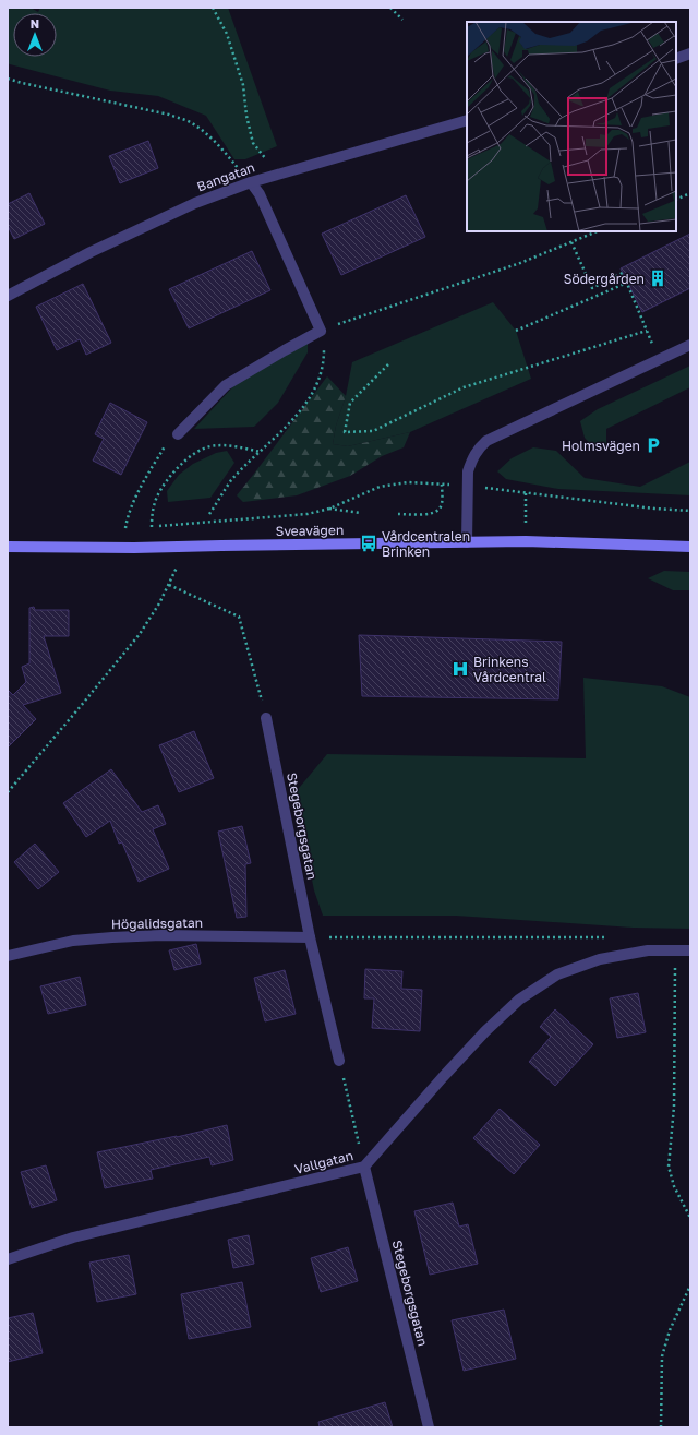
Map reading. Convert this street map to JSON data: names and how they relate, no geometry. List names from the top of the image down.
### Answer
{
  "streets": {
    "main road": ["Sveavägen"],
    "street": [
      "Bangatan",
      "Stegeborgsgatan",
      "Högalidsgatan",
      "Vallgatan"
    ]
  },
  "crossings": [
    ["Stegeborgsgatan", "Högalidsgatan"],
    ["Stegeborgsgatan", "Vallgatan"]
  ],
  "places": {
    "building": ["Södergården"],
    "parking": ["Holmsvägen"],
    "bus stop": ["Vårdcentralen Brinken"],
    "hospital": ["Brinkens Vårdcentral"]
  },
  "north": "top"
}
